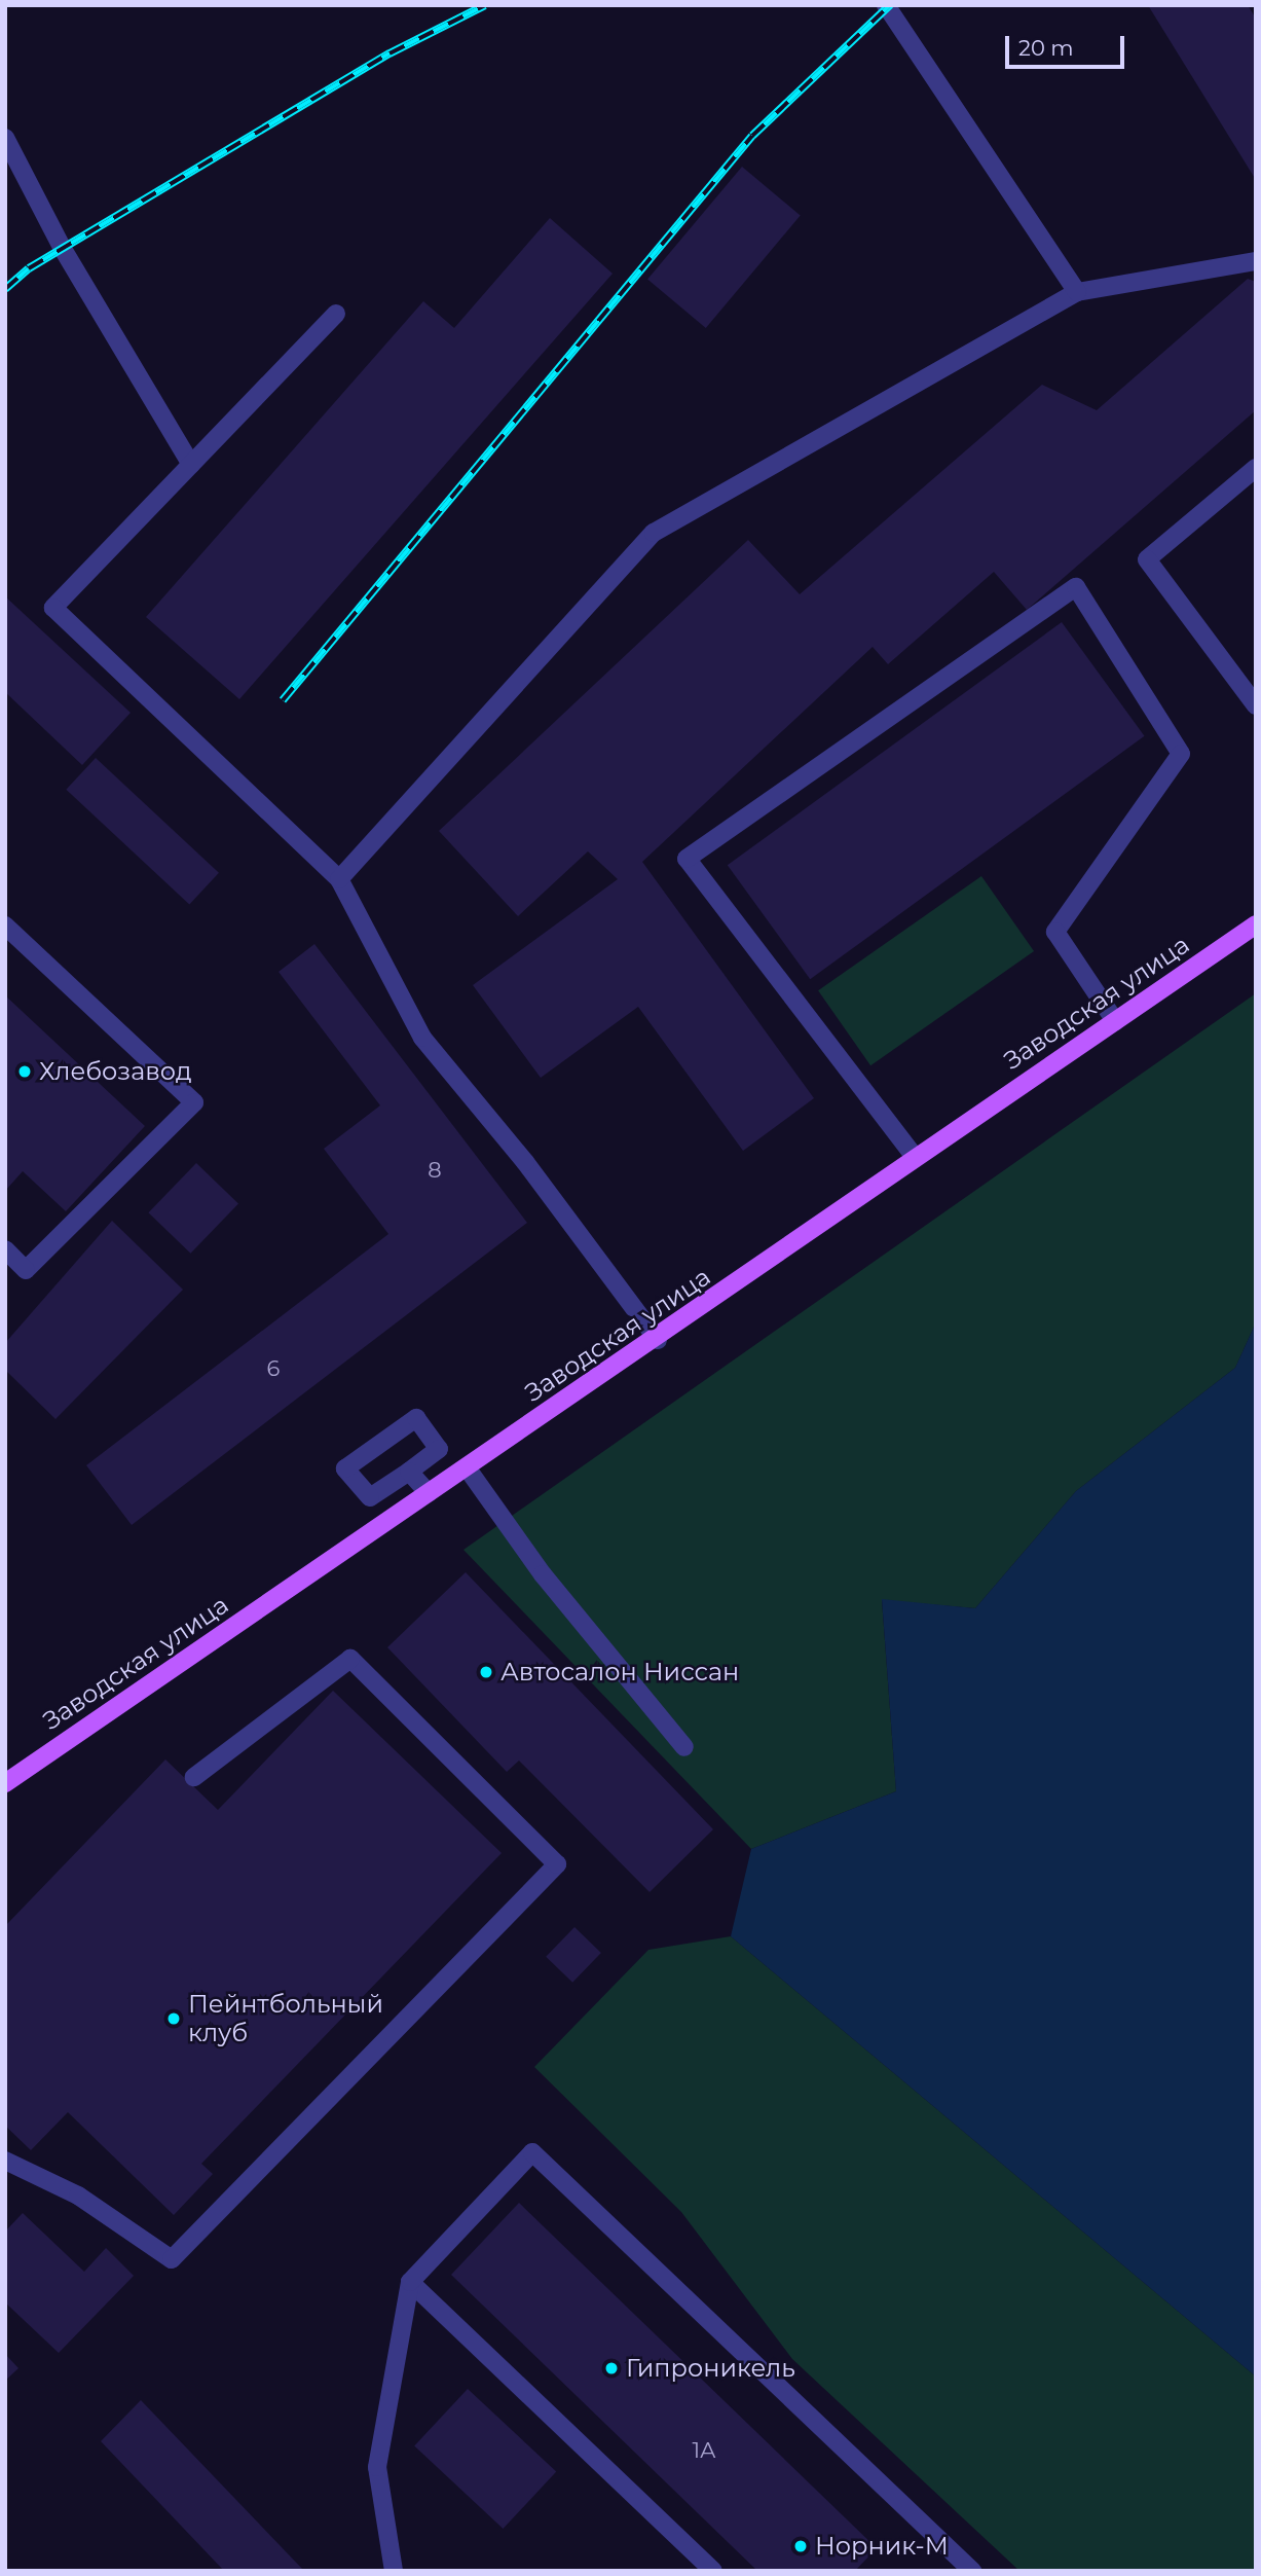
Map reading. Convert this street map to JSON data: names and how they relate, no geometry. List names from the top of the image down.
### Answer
{
  "streets": {
    "main road": ["Заводская улица"]
  },
  "places": [
    "Хлебозавод",
    "Автосалон Ниссан",
    "Пейнтбольный клуб",
    "Гипроникель",
    "Норник-М"
  ],
  "house_numbers": ["8", "6", "1А"],
  "scale_bar": "20 m"
}
